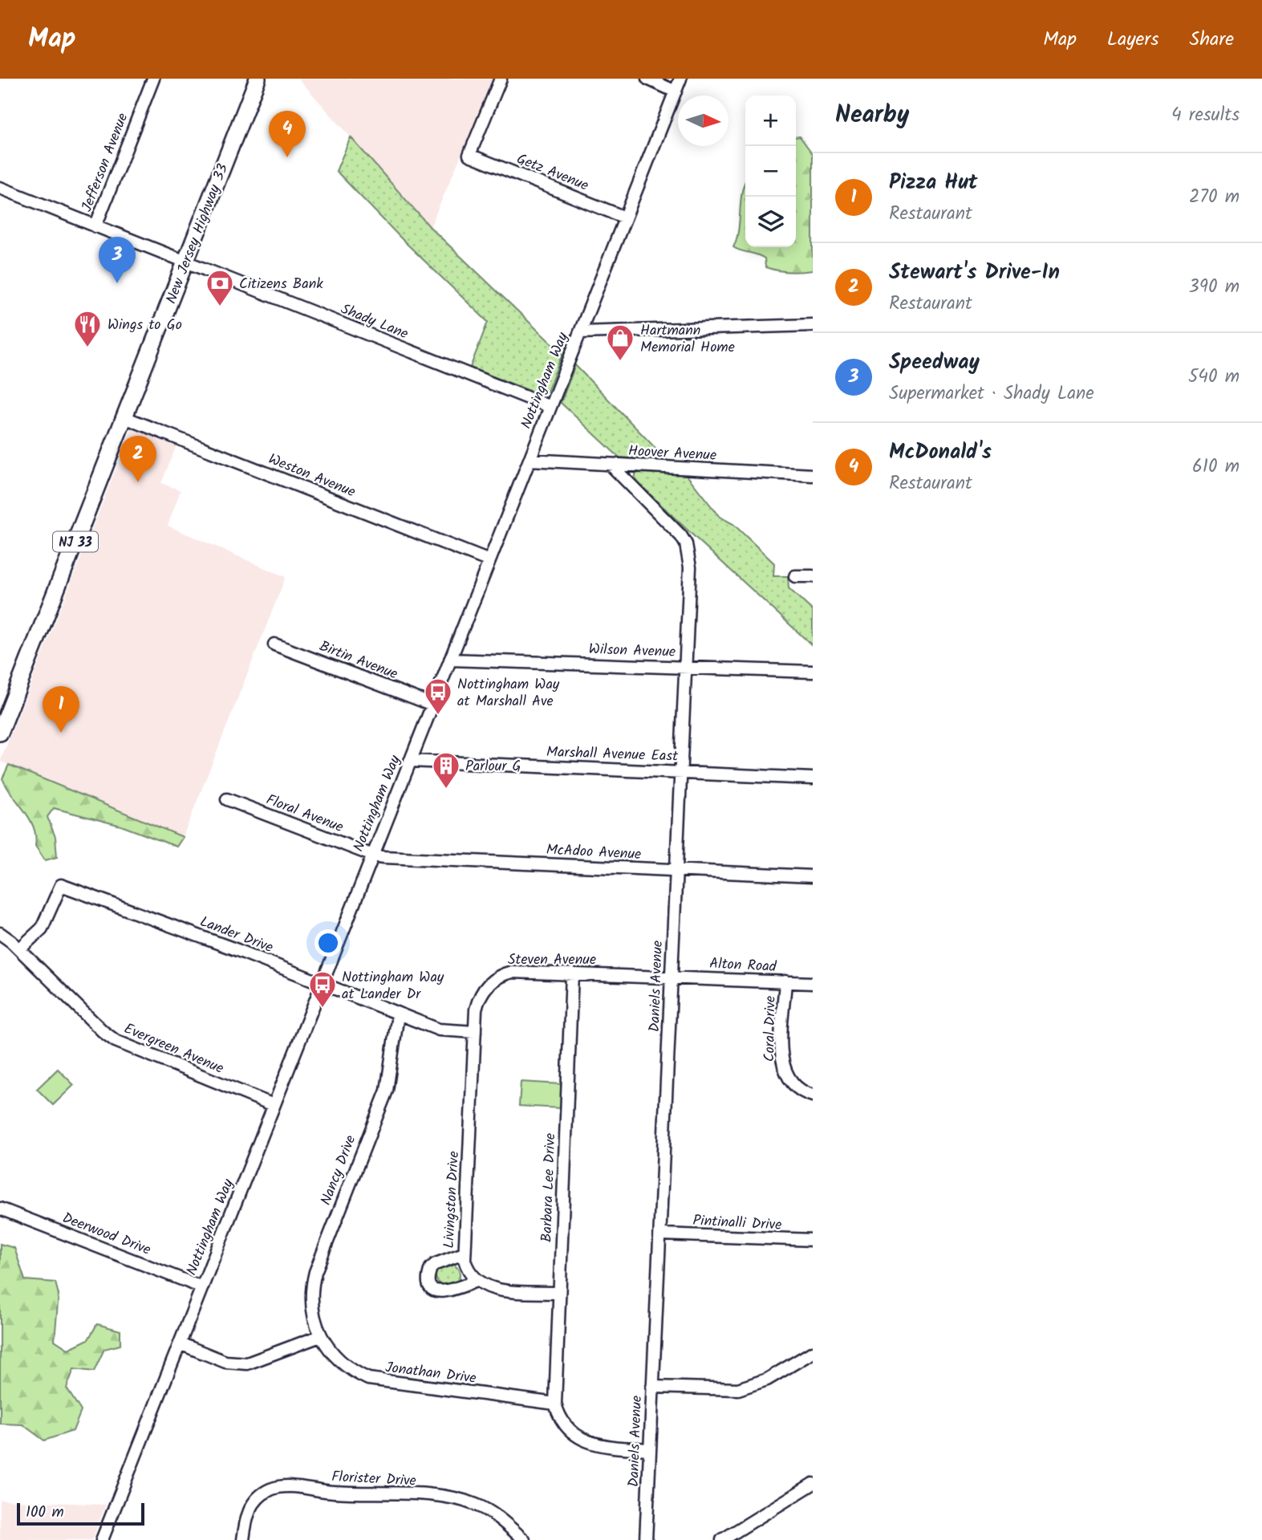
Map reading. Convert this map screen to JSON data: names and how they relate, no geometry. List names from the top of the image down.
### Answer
{
  "streets": {
    "main road": ["New Jersey Highway 33", "NJ 33"],
    "street": [
      "Jefferson Avenue",
      "Getz Avenue",
      "Shady Lane",
      "Nottingham Way",
      "Hoover Avenue",
      "Weston Avenue",
      "Wilson Avenue",
      "Birtin Avenue",
      "Marshall Avenue East",
      "Floral Avenue",
      "McAdoo Avenue",
      "Lander Drive",
      "Steven Avenue",
      "Alton Road",
      "Daniels Avenue",
      "Coral Drive",
      "Evergreen Avenue",
      "Nancy Drive",
      "Barbara Lee Drive",
      "Livingston Drive",
      "Pintinalli Drive",
      "Deerwood Drive",
      "Jonathan Drive",
      "Florister Drive"
    ]
  },
  "crossings": [
    ["Jefferson Avenue", "Shady Lane"],
    ["Getz Avenue", "Nottingham Way"],
    ["New Jersey Highway 33", "Shady Lane"],
    ["New Jersey Highway 33", "Weston Avenue"],
    ["Shady Lane", "Nottingham Way"],
    ["Nottingham Way", "Hoover Avenue"],
    ["Nottingham Way", "Weston Avenue"],
    ["Nottingham Way", "Wilson Avenue"],
    ["Nottingham Way", "Birtin Avenue"],
    ["Nottingham Way", "Marshall Avenue East"],
    ["Nottingham Way", "Floral Avenue"],
    ["Nottingham Way", "McAdoo Avenue"],
    ["Nottingham Way", "Lander Drive"],
    ["Nottingham Way", "Evergreen Avenue"],
    ["Nottingham Way", "Deerwood Drive"],
    ["Hoover Avenue", "Daniels Avenue"],
    ["Wilson Avenue", "Daniels Avenue"],
    ["Marshall Avenue East", "Daniels Avenue"],
    ["Floral Avenue", "McAdoo Avenue"],
    ["McAdoo Avenue", "Daniels Avenue"],
    ["Lander Drive", "Steven Avenue"],
    ["Lander Drive", "Evergreen Avenue"],
    ["Lander Drive", "Nancy Drive"],
    ["Lander Drive", "Livingston Drive"],
    ["Steven Avenue", "Alton Road"],
    ["Steven Avenue", "Daniels Avenue"],
    ["Steven Avenue", "Barbara Lee Drive"],
    ["Steven Avenue", "Livingston Drive"],
    ["Alton Road", "Daniels Avenue"],
    ["Alton Road", "Coral Drive"],
    ["Daniels Avenue", "Pintinalli Drive"],
    ["Nancy Drive", "Jonathan Drive"],
    ["Barbara Lee Drive", "Jonathan Drive"]
  ],
  "places": {
    "bank": ["Citizens Bank"],
    "restaurant": ["Wings to Go"],
    "shop": ["Hartmann Memorial Home"],
    "bus stop": ["Nottingham Way at Marshall Ave", "Nottingham Way at Lander Dr"],
    "building": ["Parlour G"]
  },
  "scale_bar": "100 m",
  "north": "right",
  "page": {
    "header": "Map",
    "nav": ["Map", "Layers", "Share"],
    "heading": ["Nearby", "4 results"],
    "map_buttons": ["+", "−"],
    "pins": [
      "4",
      "3",
      "2",
      "1"
    ],
    "list": [
      {
        "mark": "1",
        "name": "Pizza Hut",
        "note": "Restaurant",
        "value": "270 m"
      },
      {
        "mark": "2",
        "name": "Stewart's Drive-In",
        "note": "Restaurant",
        "value": "390 m"
      },
      {
        "mark": "3",
        "name": "Speedway",
        "note": "Supermarket · Shady Lane",
        "value": "540 m"
      },
      {
        "mark": "4",
        "name": "McDonald's",
        "note": "Restaurant",
        "value": "610 m"
      }
    ],
    "scale": "100 m"
  }
}
